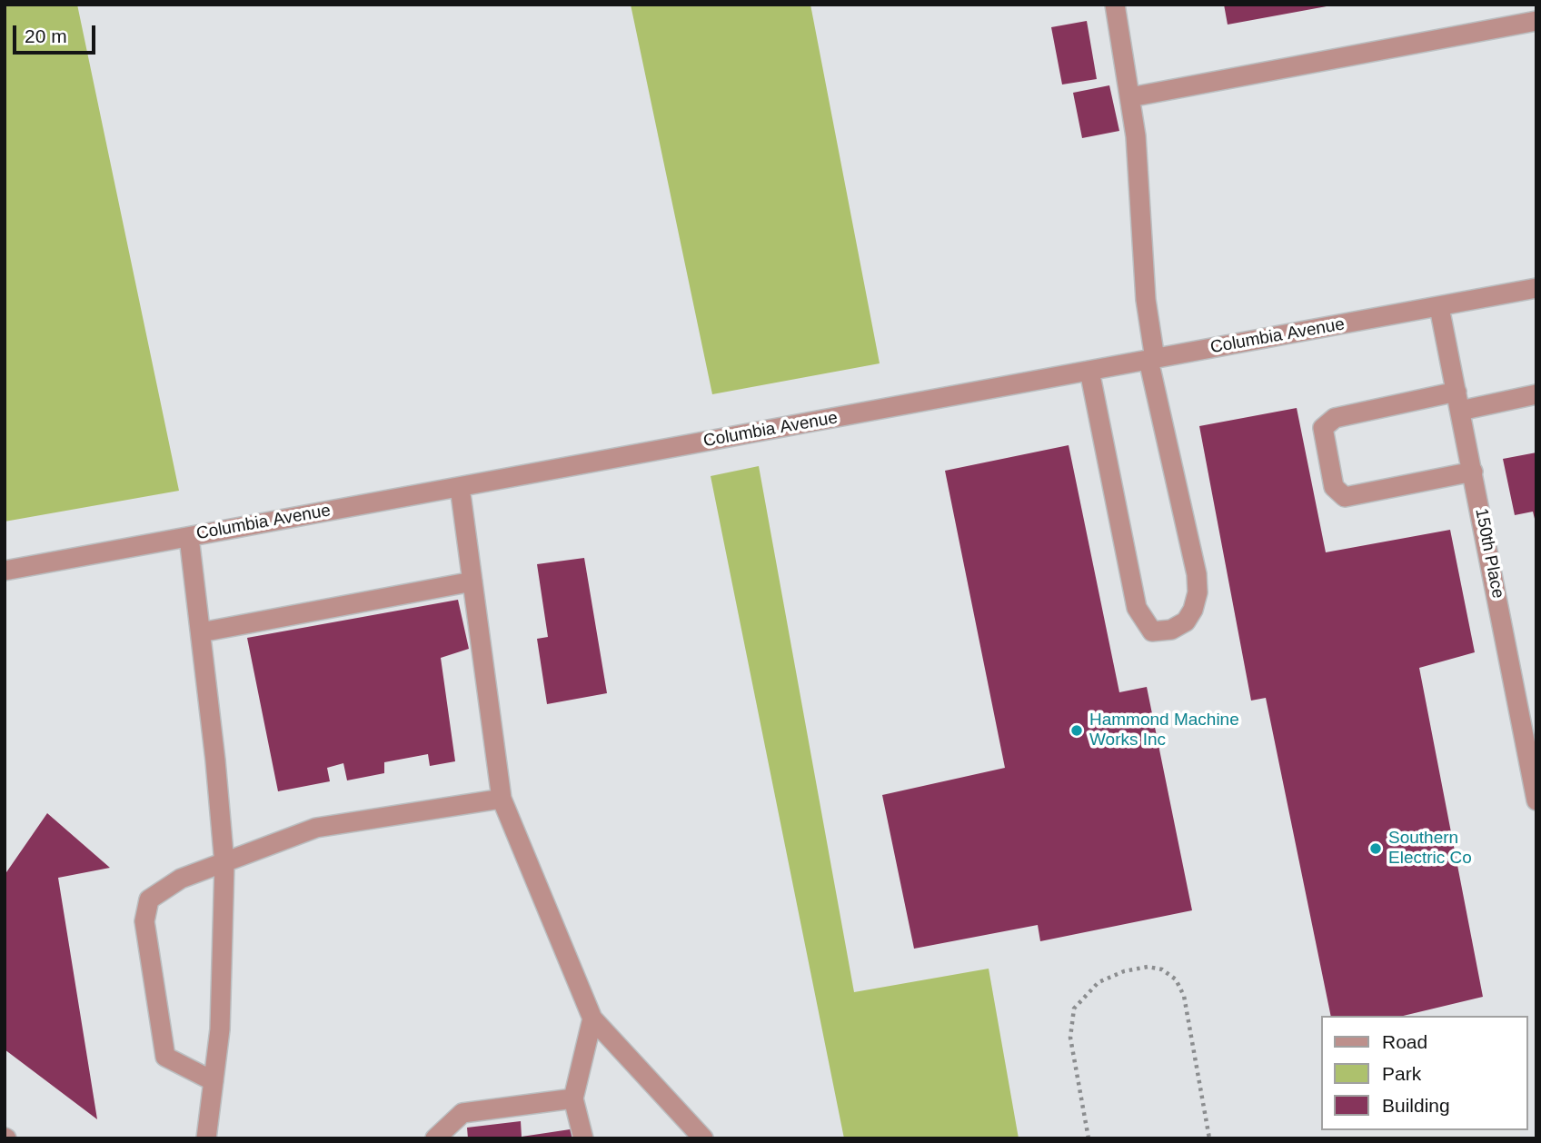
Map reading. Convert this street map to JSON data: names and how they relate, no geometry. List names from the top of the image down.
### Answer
{
  "streets": {
    "street": ["Columbia Avenue", "150th Place"]
  },
  "crossings": [
    ["Columbia Avenue", "150th Place"]
  ],
  "places": ["Hammond Machine Works Inc", "Southern Electric Co"],
  "legend": ["Road", "Park", "Building"],
  "scale_bar": "20 m"
}
